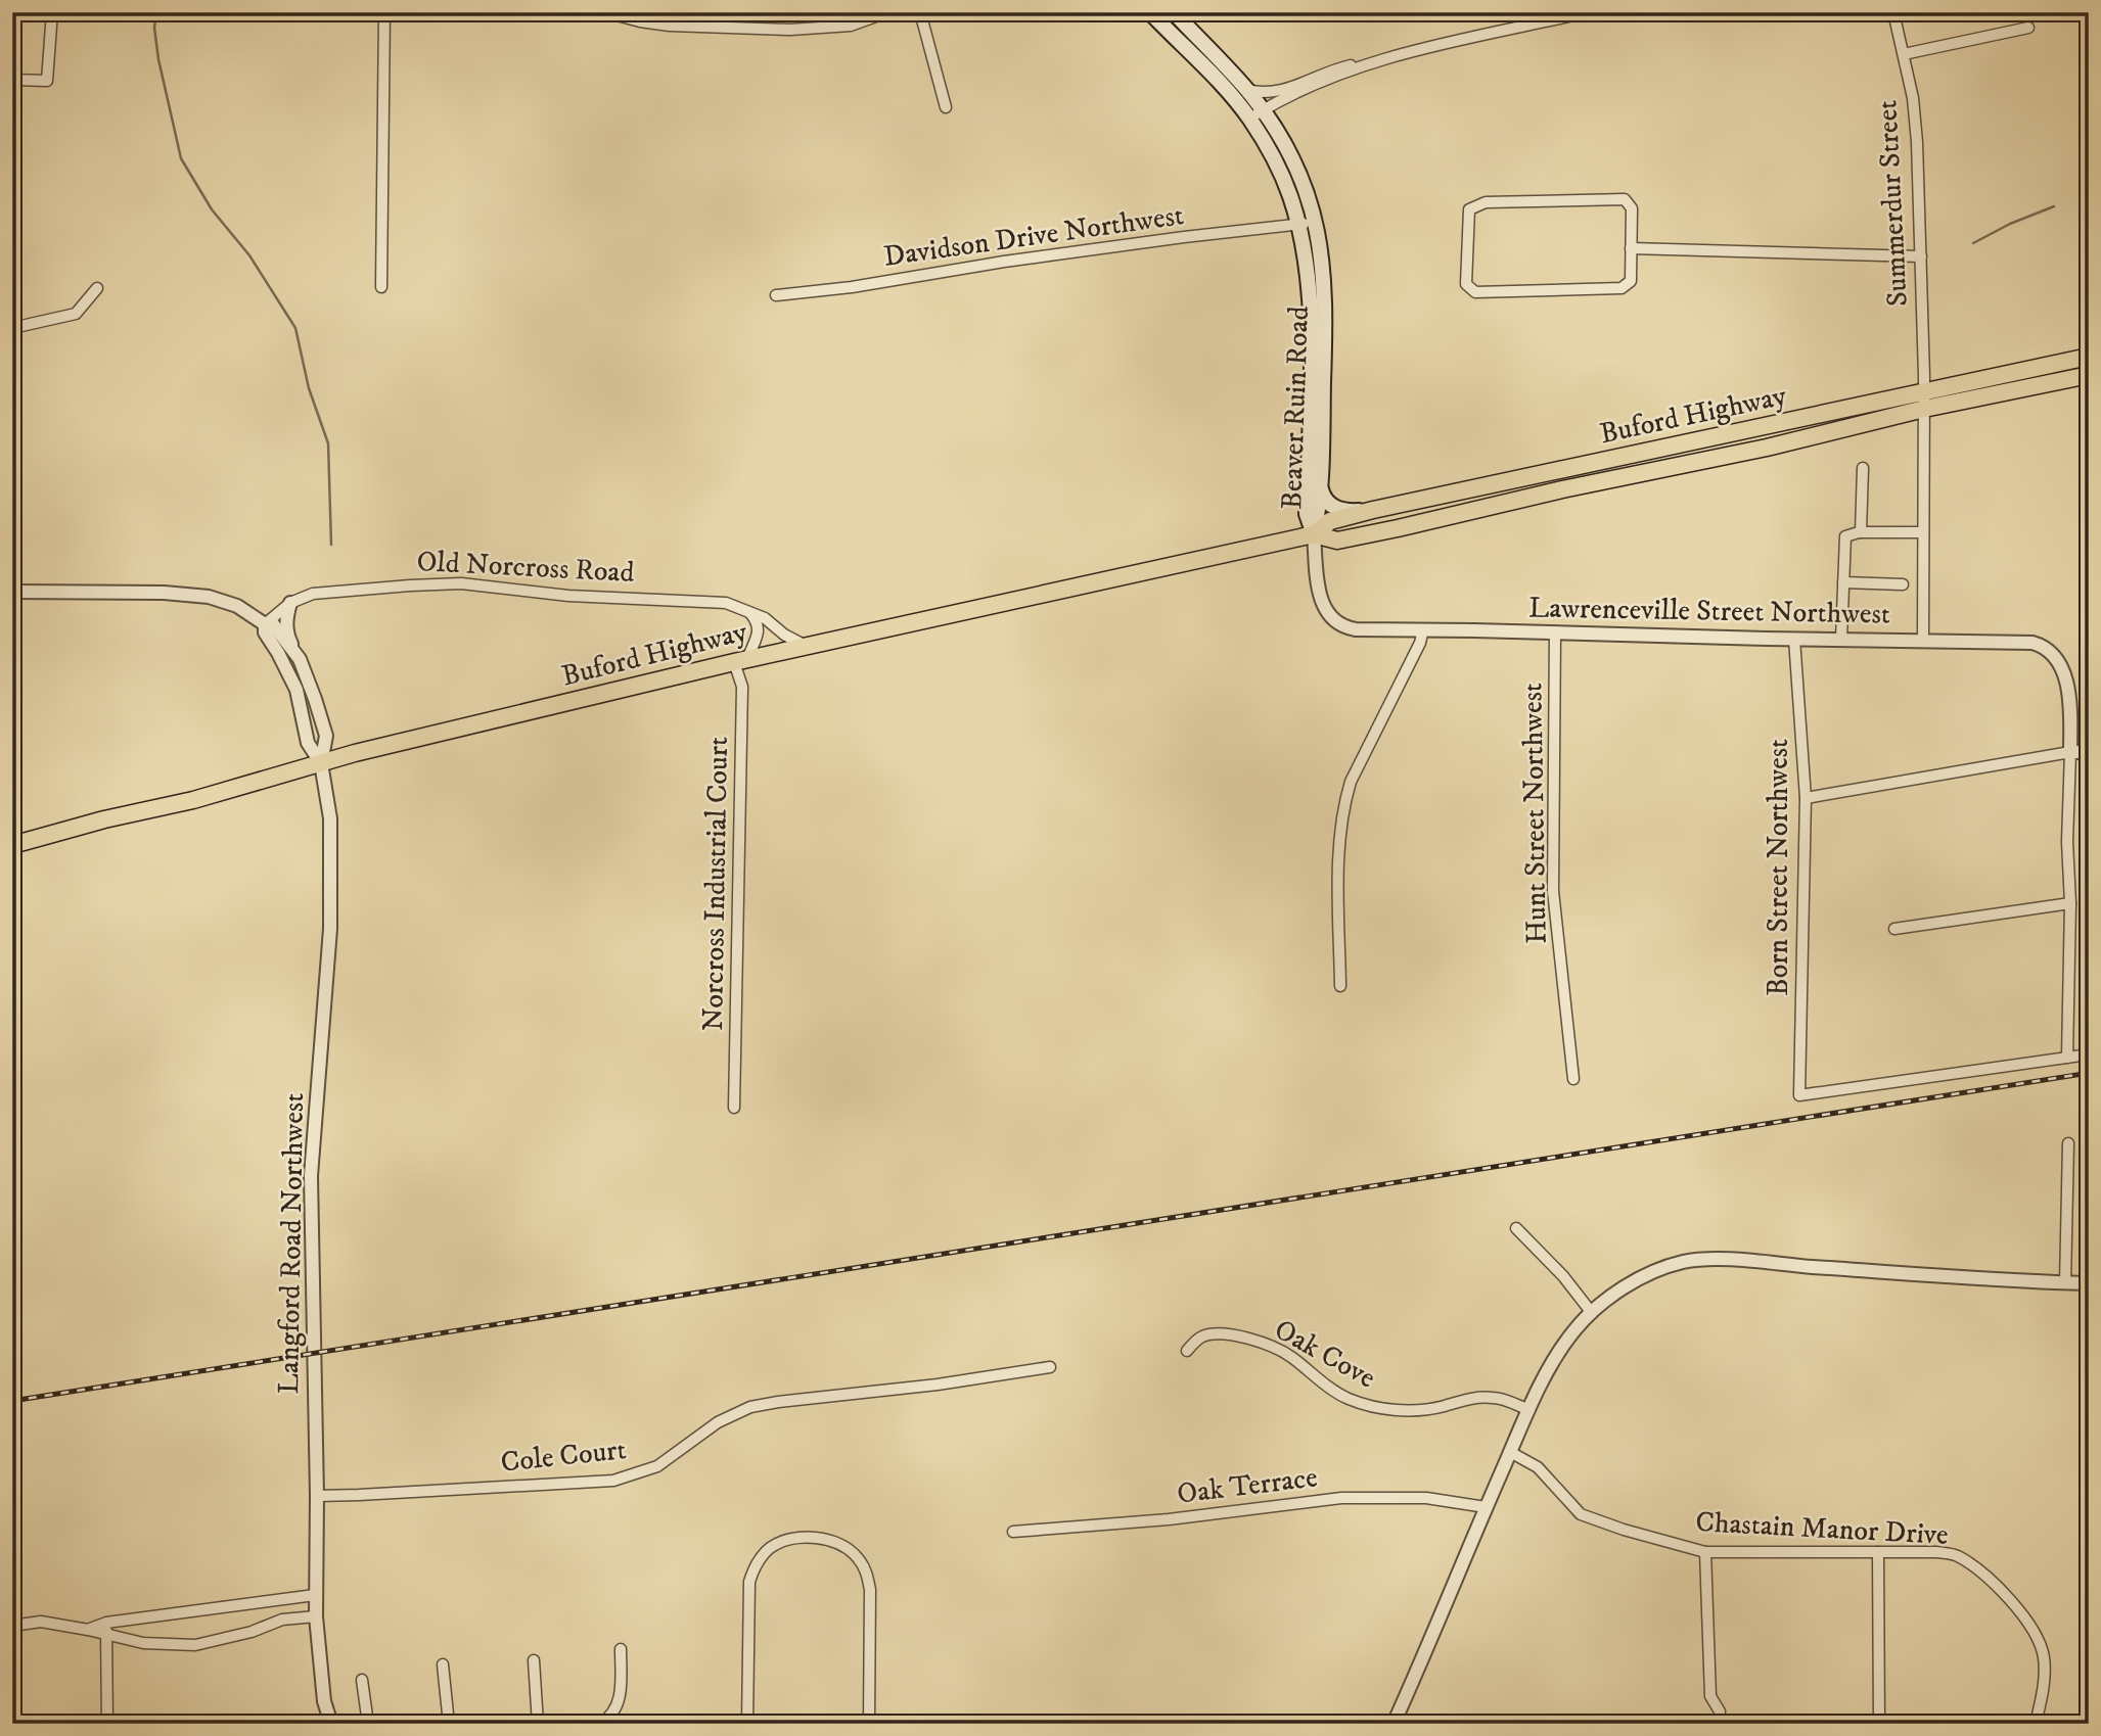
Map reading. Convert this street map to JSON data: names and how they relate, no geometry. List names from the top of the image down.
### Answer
{
  "streets": {
    "main road": ["Beaver Ruin Road", "Buford Highway"],
    "street": [
      "Summerdur Street",
      "Davidson Drive Northwest",
      "Old Norcross Road",
      "Lawrenceville Street Northwest",
      "Hunt Street Northwest",
      "Born Street Northwest",
      "Norcross Industrial Court",
      "Langford Road Northwest",
      "Oak Cove",
      "Cole Court",
      "Oak Terrace",
      "Chastain Manor Drive"
    ]
  },
  "crossings": [
    ["Summerdur Street", "Buford Highway"],
    ["Summerdur Street", "Lawrenceville Street Northwest"],
    ["Davidson Drive Northwest", "Beaver Ruin Road"],
    ["Beaver Ruin Road", "Buford Highway"],
    ["Beaver Ruin Road", "Lawrenceville Street Northwest"],
    ["Buford Highway", "Old Norcross Road"],
    ["Buford Highway", "Lawrenceville Street Northwest"],
    ["Buford Highway", "Norcross Industrial Court"],
    ["Buford Highway", "Langford Road Northwest"],
    ["Old Norcross Road", "Langford Road Northwest"],
    ["Lawrenceville Street Northwest", "Hunt Street Northwest"],
    ["Lawrenceville Street Northwest", "Born Street Northwest"],
    ["Langford Road Northwest", "Cole Court"]
  ]
}
